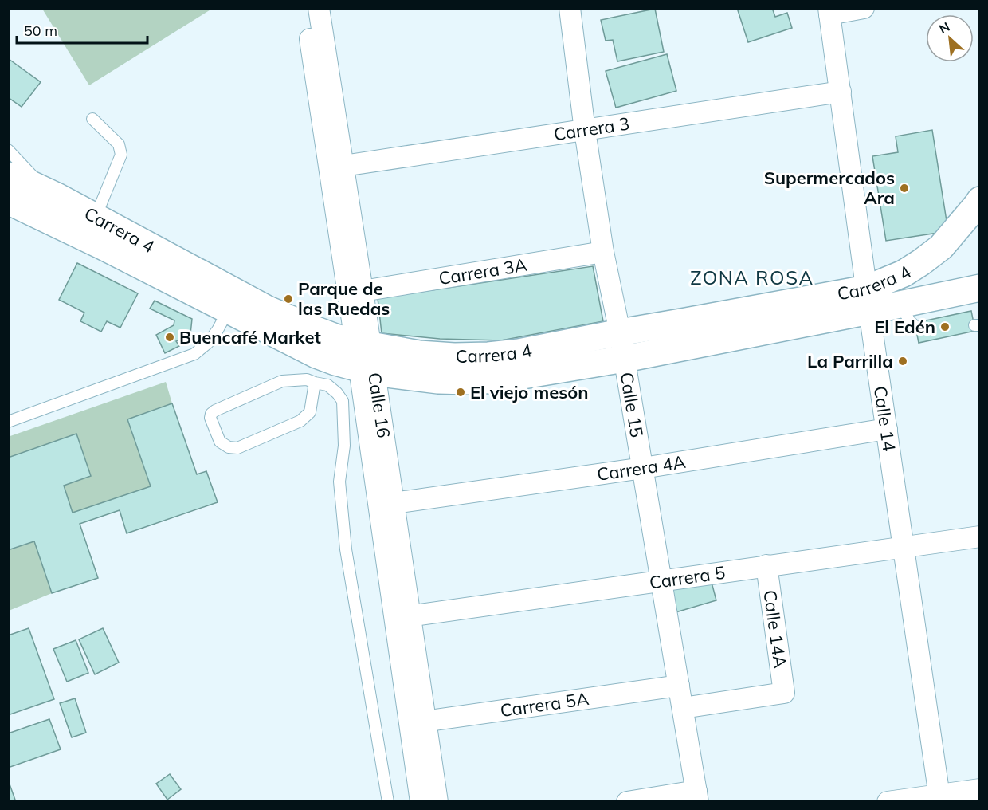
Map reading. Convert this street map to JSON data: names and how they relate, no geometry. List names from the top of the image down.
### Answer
{
  "streets": {
    "main road": ["Carrera 4"],
    "street": [
      "Carrera 3",
      "Carrera 3A",
      "Calle 16",
      "Calle 15",
      "Calle 14",
      "Carrera 4A",
      "Carrera 5",
      "Calle 14A",
      "Carrera 5A"
    ]
  },
  "crossings": [
    ["Carrera 3", "Calle 16"],
    ["Carrera 3", "Calle 15"],
    ["Carrera 3", "Calle 14"],
    ["Carrera 4", "Calle 16"],
    ["Carrera 4", "Calle 15"],
    ["Carrera 4", "Calle 14"],
    ["Carrera 3A", "Calle 16"],
    ["Carrera 3A", "Calle 15"],
    ["Calle 16", "Carrera 4A"],
    ["Calle 16", "Carrera 5"],
    ["Calle 16", "Carrera 5A"],
    ["Calle 15", "Carrera 4A"],
    ["Calle 15", "Carrera 5"],
    ["Calle 15", "Calle 14A"],
    ["Calle 15", "Carrera 5A"],
    ["Calle 14", "Carrera 4A"],
    ["Calle 14", "Carrera 5"],
    ["Carrera 5", "Calle 14A"]
  ],
  "districts": ["ZONA ROSA"],
  "places": [
    "Supermercados Ara",
    "Parque de las Ruedas",
    "El Edén",
    "Buencafé Market",
    "La Parrilla",
    "El viejo mesón"
  ],
  "scale_bar": "50 m",
  "north": "top left"
}
